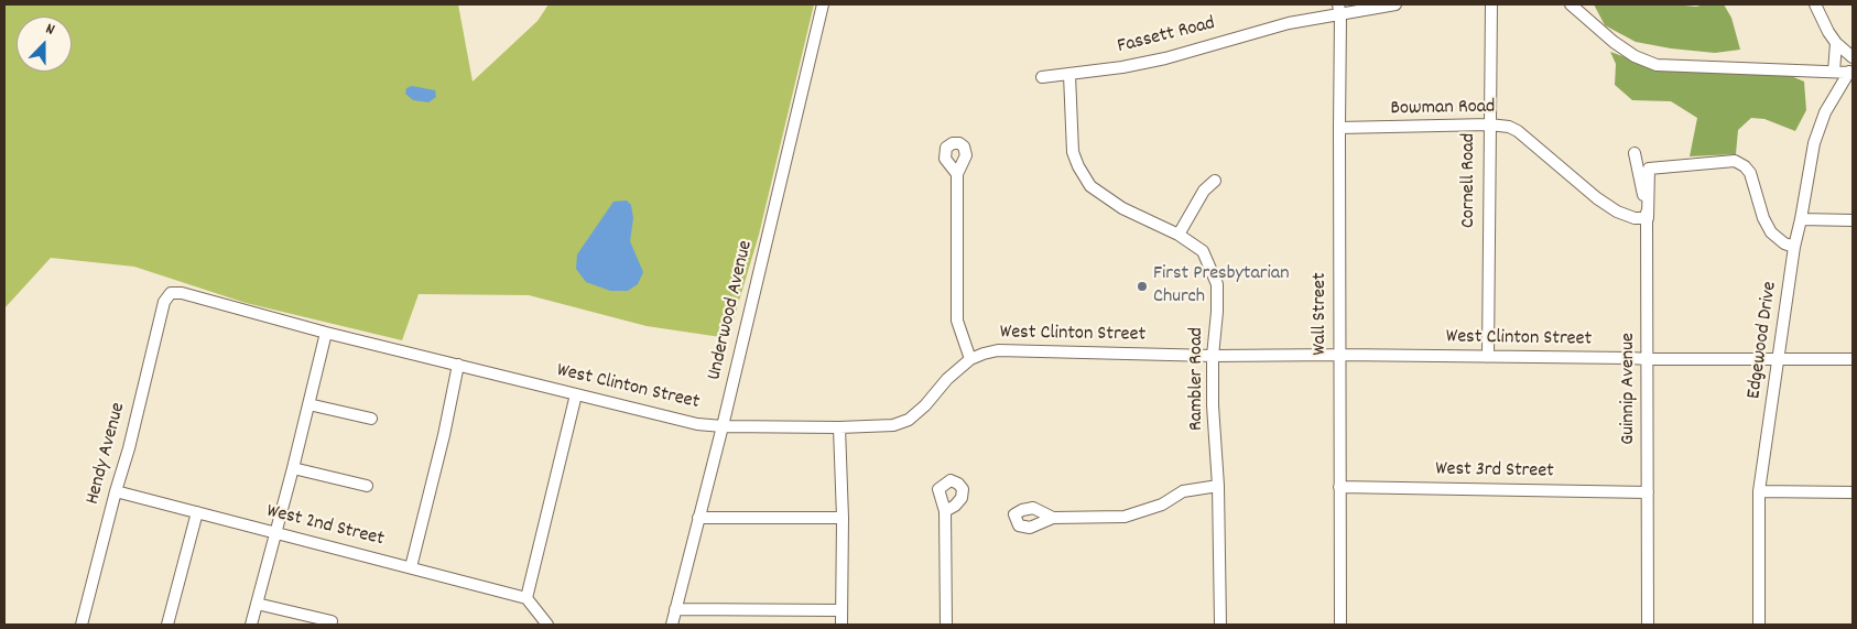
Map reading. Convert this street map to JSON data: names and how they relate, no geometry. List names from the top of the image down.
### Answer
{
  "streets": {
    "street": [
      "Fassett Road",
      "Bowman Road",
      "Cornell Road",
      "Underwood Avenue",
      "Wall Street",
      "West Clinton Street",
      "Edgewood Drive",
      "Rambler Road",
      "Guinnip Avenue",
      "Hendy Avenue",
      "West 3rd Street",
      "West 2nd Street"
    ]
  },
  "crossings": [
    ["Fassett Road", "Wall Street"],
    ["Fassett Road", "Rambler Road"],
    ["Bowman Road", "Cornell Road"],
    ["Bowman Road", "Wall Street"],
    ["Bowman Road", "Guinnip Avenue"],
    ["Cornell Road", "West Clinton Street"],
    ["Underwood Avenue", "West Clinton Street"],
    ["Wall Street", "West Clinton Street"],
    ["Wall Street", "West 3rd Street"],
    ["West Clinton Street", "Edgewood Drive"],
    ["West Clinton Street", "Rambler Road"],
    ["West Clinton Street", "Guinnip Avenue"],
    ["West Clinton Street", "Hendy Avenue"],
    ["Guinnip Avenue", "West 3rd Street"],
    ["Hendy Avenue", "West 2nd Street"]
  ],
  "places": ["First Presbytarian Church"],
  "north": "top"
}
